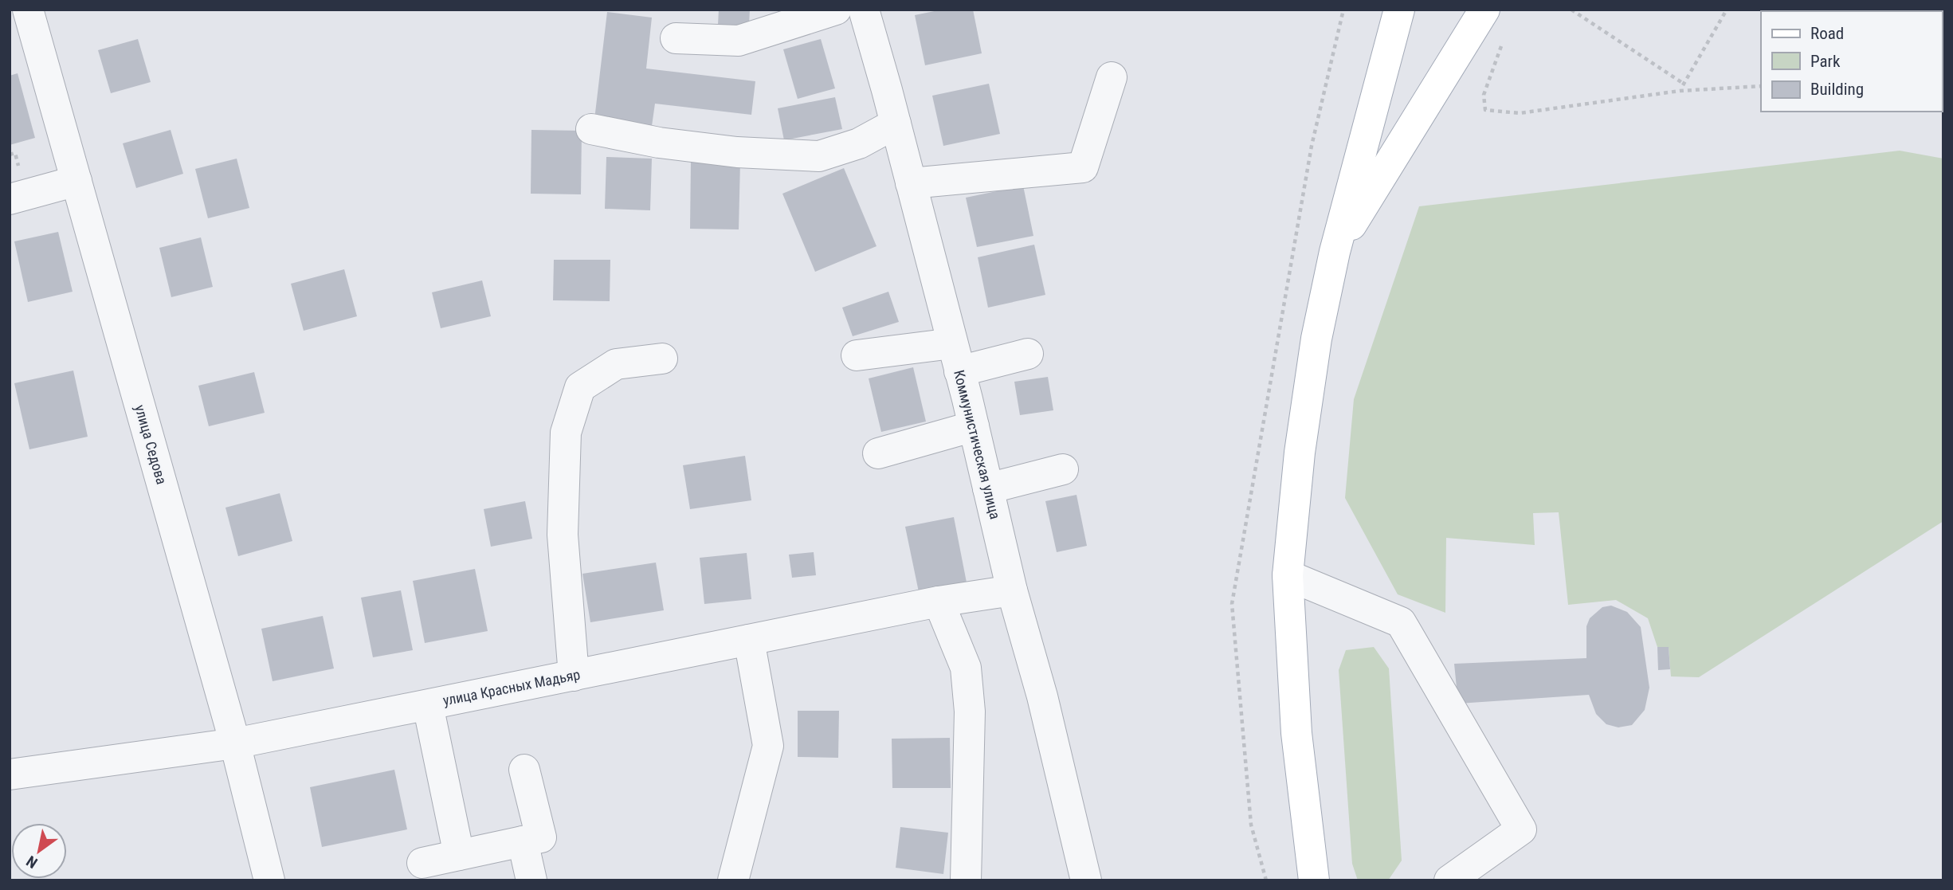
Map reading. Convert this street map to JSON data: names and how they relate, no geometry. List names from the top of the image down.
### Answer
{
  "streets": {
    "street": ["улица Седова", "Коммунистическая улица", "улица Красных Мадьяр"]
  },
  "crossings": [
    ["улица Седова", "улица Красных Мадьяр"],
    ["Коммунистическая улица", "улица Красных Мадьяр"]
  ],
  "legend": ["Road", "Park", "Building"],
  "north": "bottom left"
}
